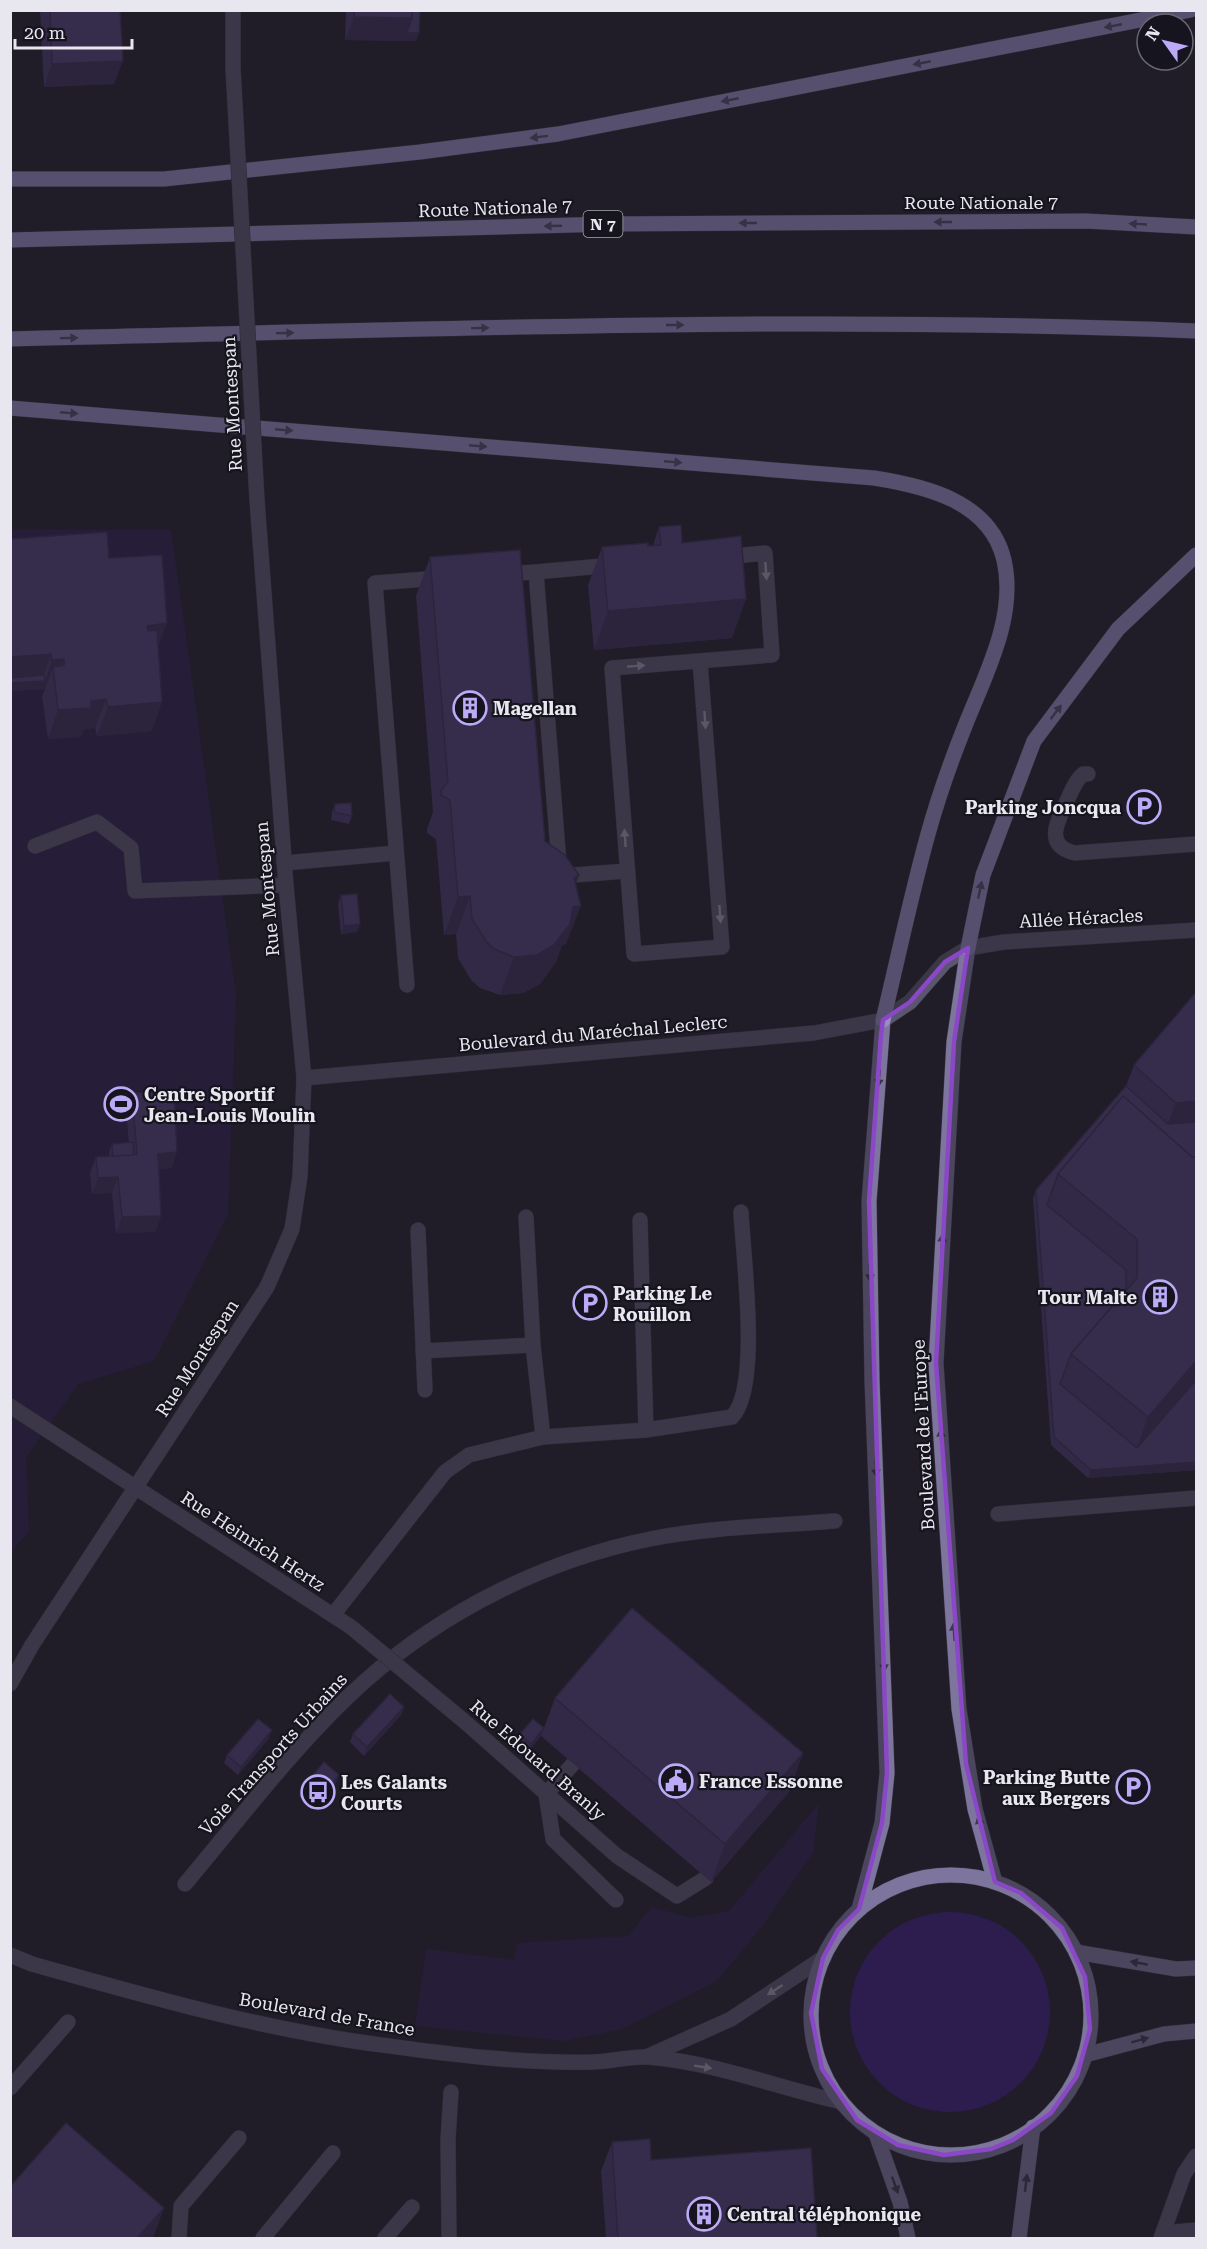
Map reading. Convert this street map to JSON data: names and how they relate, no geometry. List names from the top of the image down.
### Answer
{
  "streets": {
    "main road": ["Route Nationale 7", "N 7", "Boulevard de l'Europe"],
    "street": [
      "Rue Montespan",
      "Allée Héracles",
      "Boulevard du Maréchal Leclerc",
      "Rue Heinrich Hertz",
      "Voie Transports Urbains",
      "Rue Edouard Branly",
      "Boulevard de France"
    ]
  },
  "crossings": [
    ["Rue Montespan", "Boulevard du Maréchal Leclerc"],
    ["Rue Montespan", "Rue Heinrich Hertz"],
    ["Allée Héracles", "Boulevard de l'Europe"],
    ["Rue Heinrich Hertz", "Rue Edouard Branly"]
  ],
  "places": {
    "building": ["Magellan", "Tour Malte", "Central téléphonique"],
    "parking": ["Parking Joncqua", "Parking Le Rouillon", "Parking Butte aux Bergers"],
    "sports": ["Centre Sportif Jean-Louis Moulin"],
    "public building": ["France Essonne"],
    "bus stop": ["Les Galants Courts"]
  },
  "scale_bar": "20 m",
  "north": "top left"
}
